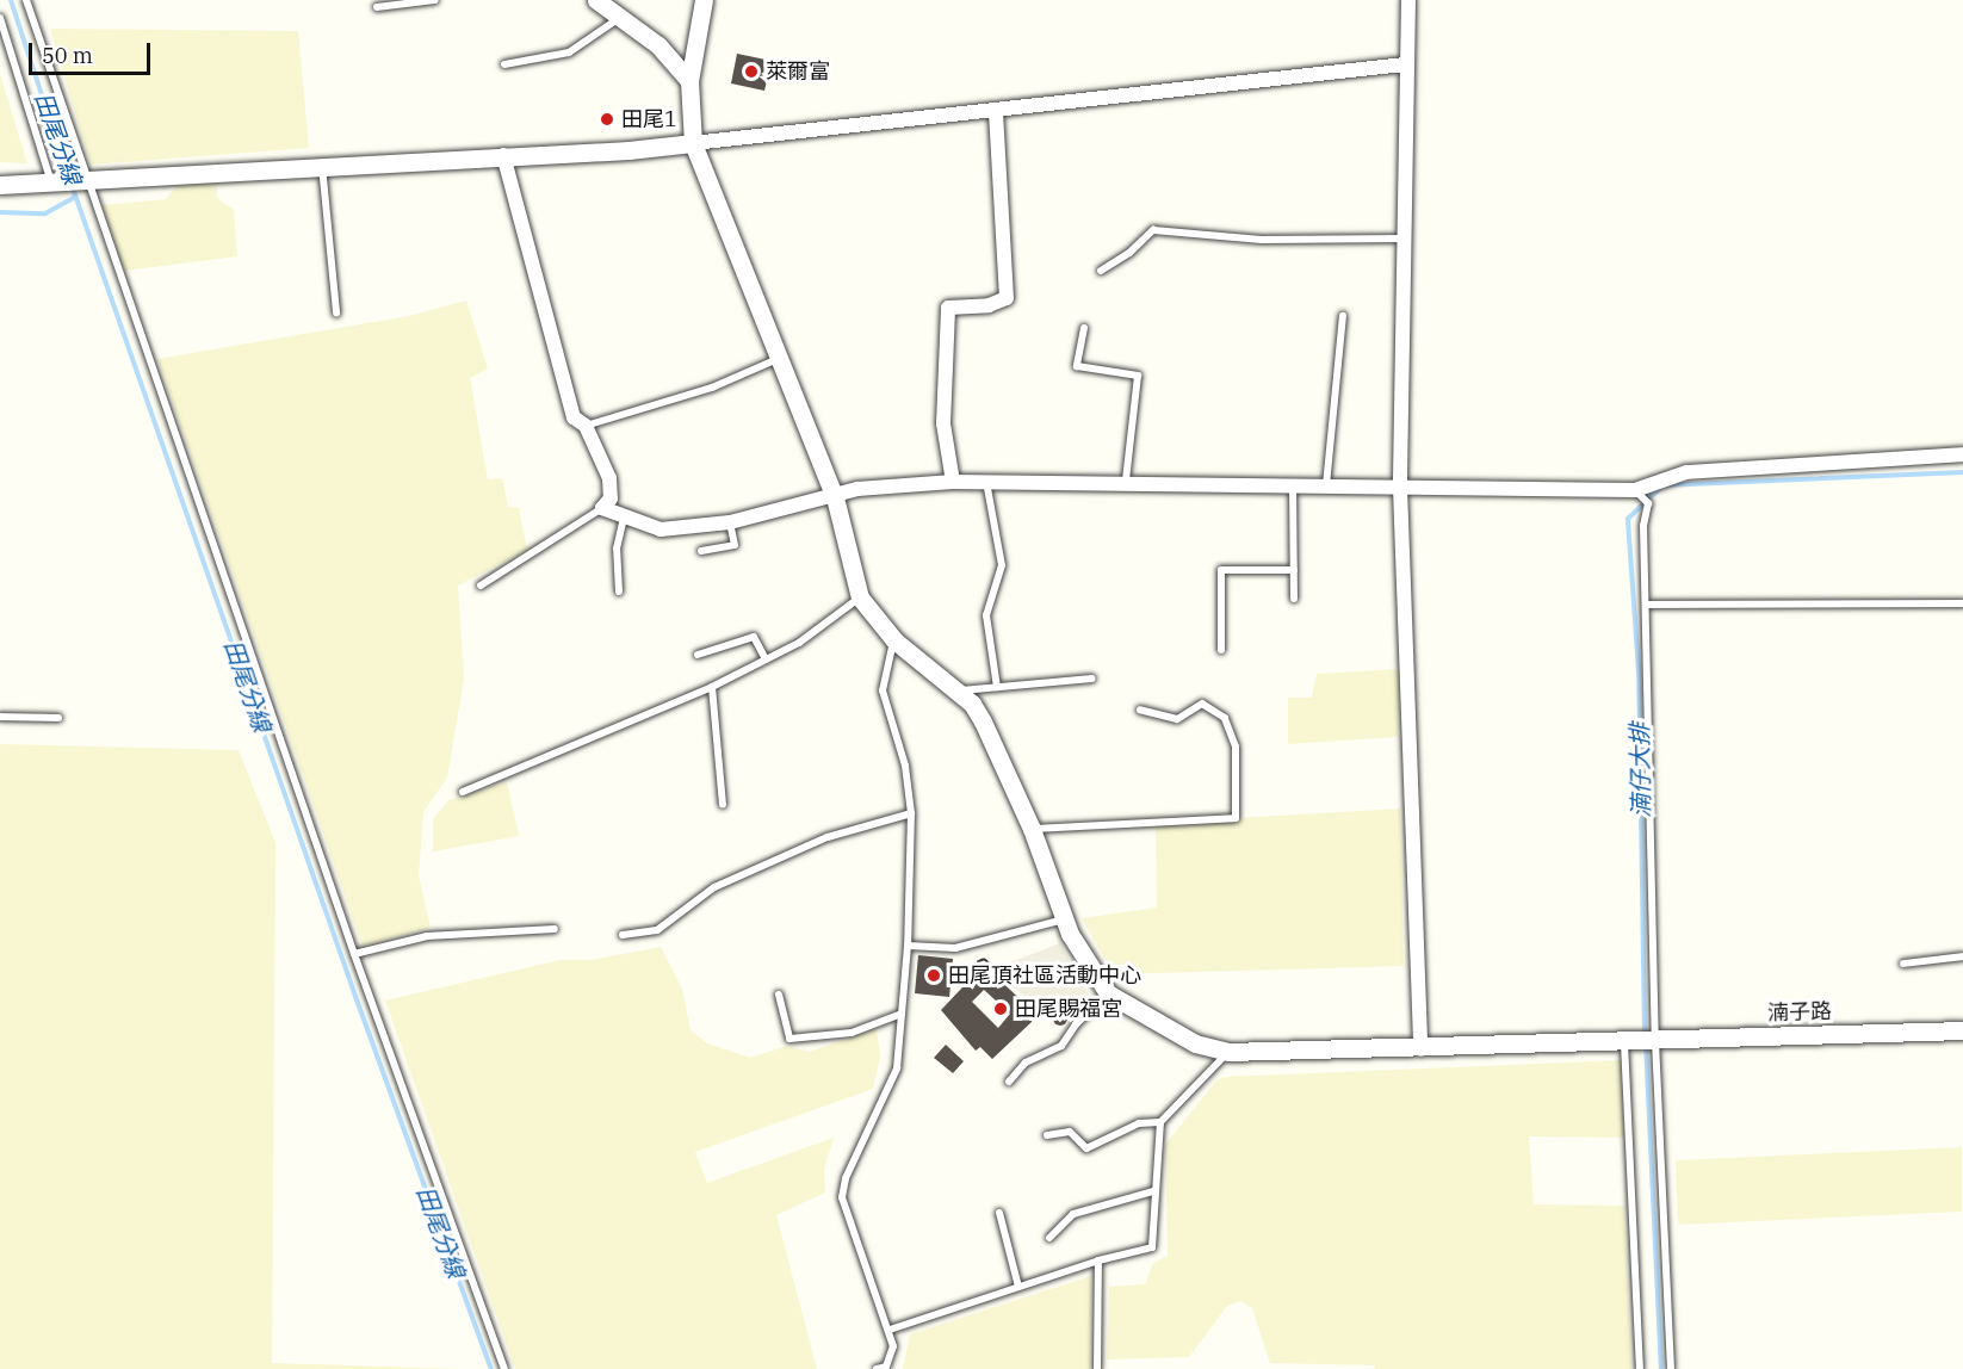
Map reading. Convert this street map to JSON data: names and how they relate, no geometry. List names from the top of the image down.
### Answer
{
  "streets": {
    "street": ["湳子路"]
  },
  "water": ["田尾分線", "湳仔大排"],
  "places": [
    "萊爾富",
    "田尾1",
    "田尾頂社區活動中心",
    "田尾賜福宮"
  ],
  "scale_bar": "50 m"
}
